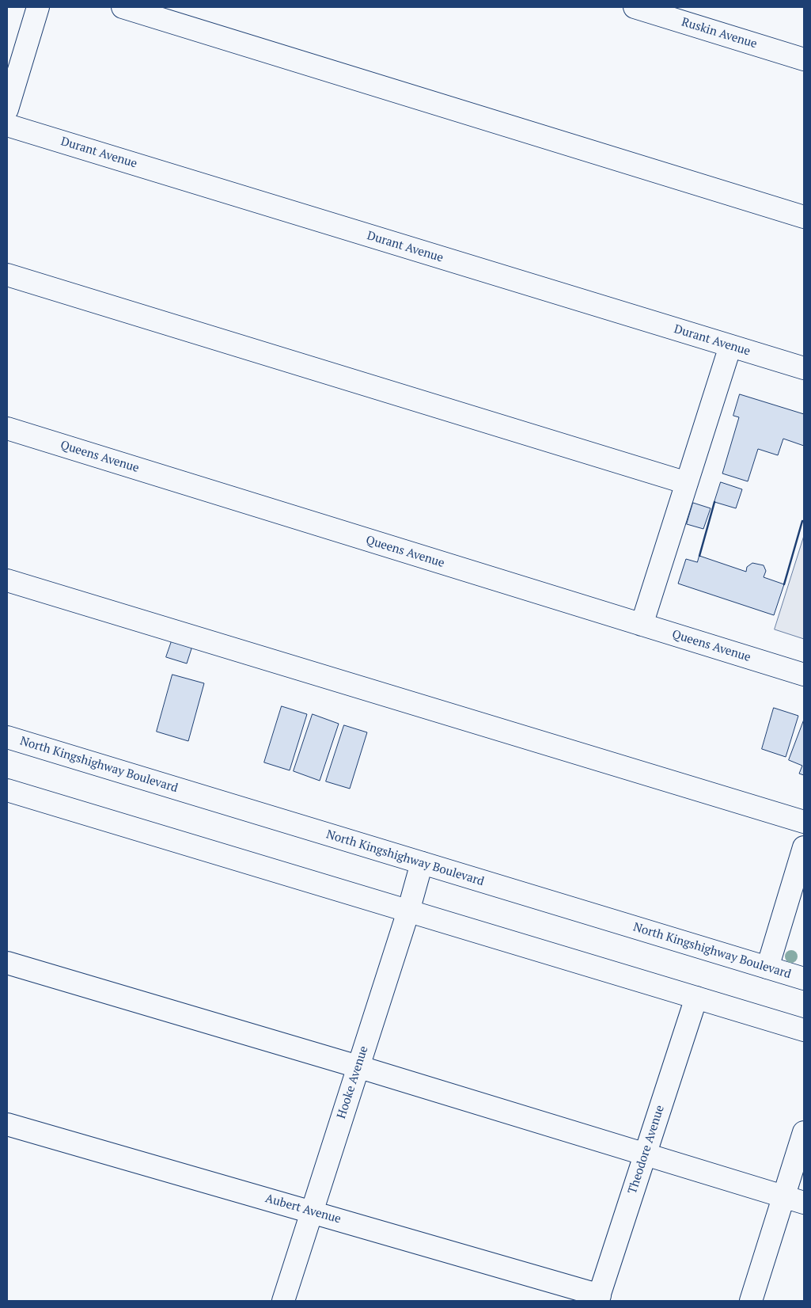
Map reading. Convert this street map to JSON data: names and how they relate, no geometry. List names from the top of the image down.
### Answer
{
  "streets": {
    "street": [
      "Ruskin Avenue",
      "Durant Avenue",
      "Queens Avenue",
      "North Kingshighway Boulevard",
      "Hooke Avenue",
      "Theodore Avenue",
      "Aubert Avenue"
    ]
  },
  "crossings": [
    ["North Kingshighway Boulevard", "Hooke Avenue"],
    ["Hooke Avenue", "Aubert Avenue"],
    ["Theodore Avenue", "Aubert Avenue"]
  ]
}
